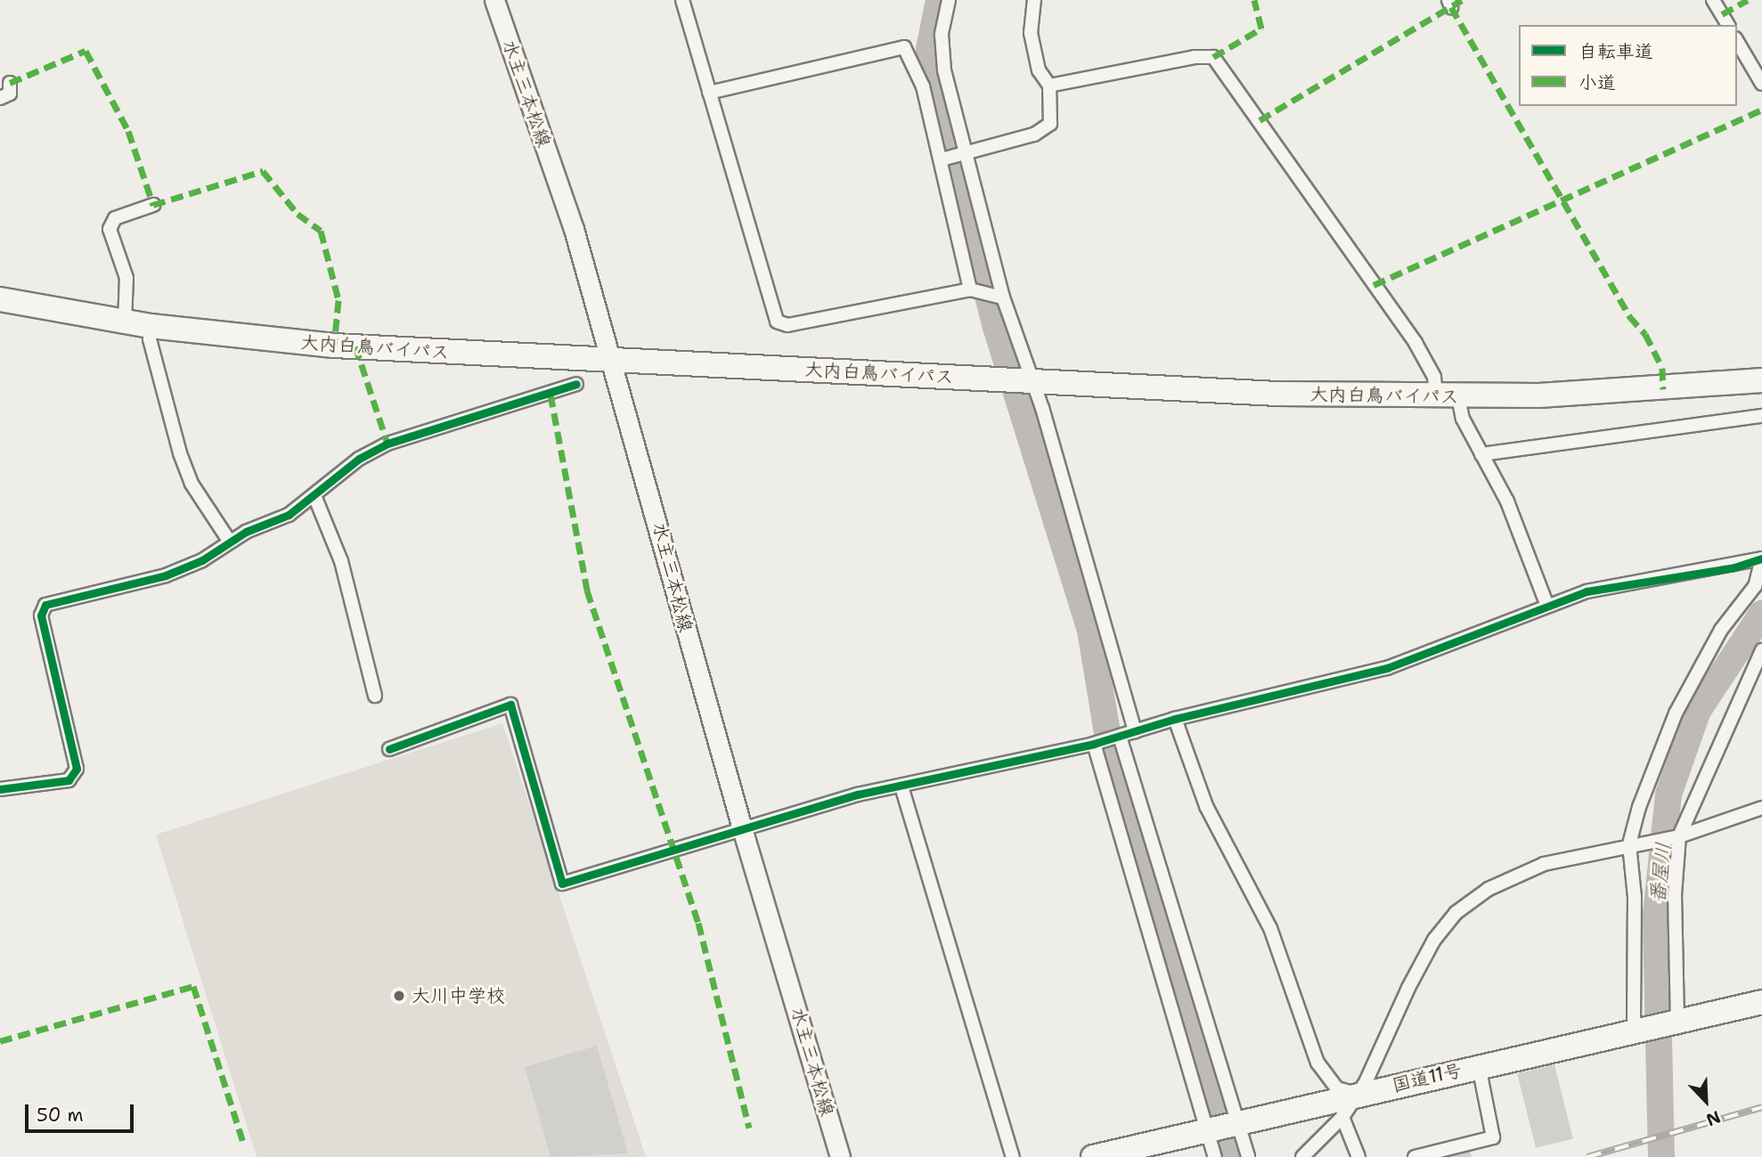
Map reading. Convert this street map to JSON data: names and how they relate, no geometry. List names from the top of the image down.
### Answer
{
  "streets": {
    "highway": ["大内白鳥バイパス", "国道11号"],
    "main road": ["水主三本松線"]
  },
  "crossings": [
    ["水主三本松線", "大内白鳥バイパス"]
  ],
  "water": ["番屋川"],
  "places": ["大川中学校"],
  "legend": ["自転車道", "小道"],
  "scale_bar": "50 m",
  "north": "bottom right"
}
